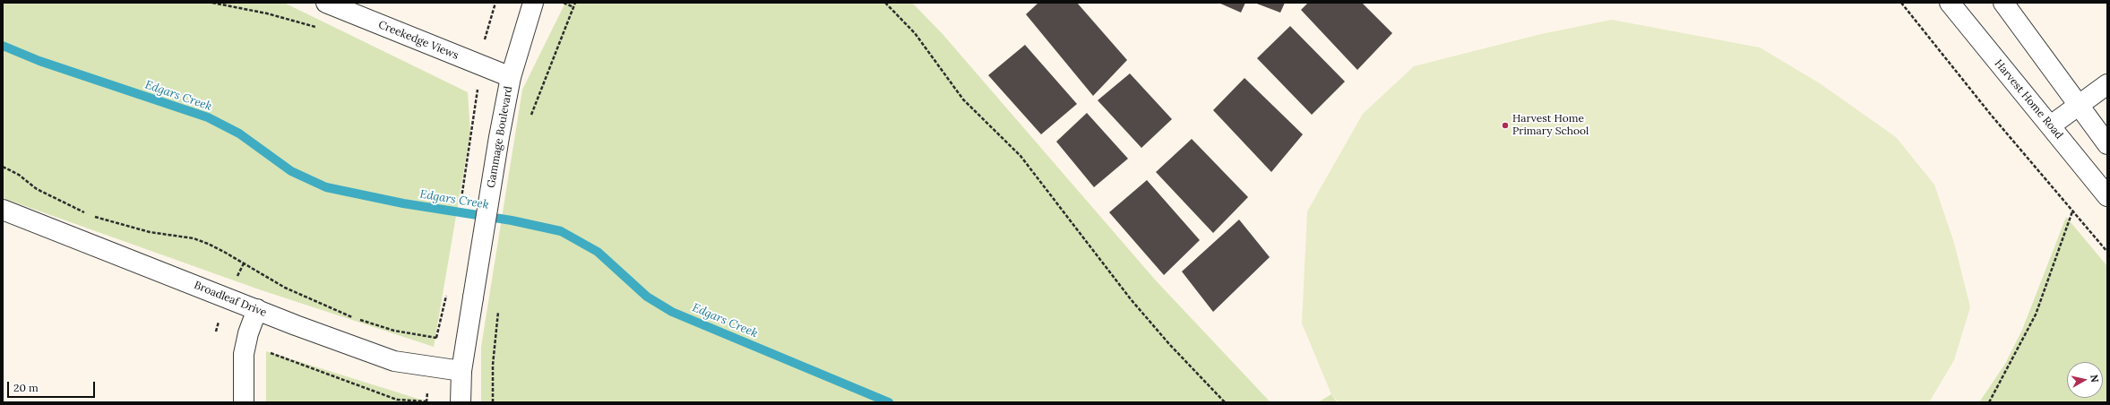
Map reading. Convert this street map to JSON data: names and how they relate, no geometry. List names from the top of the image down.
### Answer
{
  "streets": {
    "street": [
      "Creekedge Views",
      "Harvest Home Road",
      "Gammage Boulevard",
      "Broadleaf Drive"
    ]
  },
  "crossings": [
    ["Creekedge Views", "Gammage Boulevard"],
    ["Gammage Boulevard", "Broadleaf Drive"]
  ],
  "water": ["Edgars Creek"],
  "places": ["Harvest Home Primary School"],
  "scale_bar": "20 m",
  "north": "right"
}
